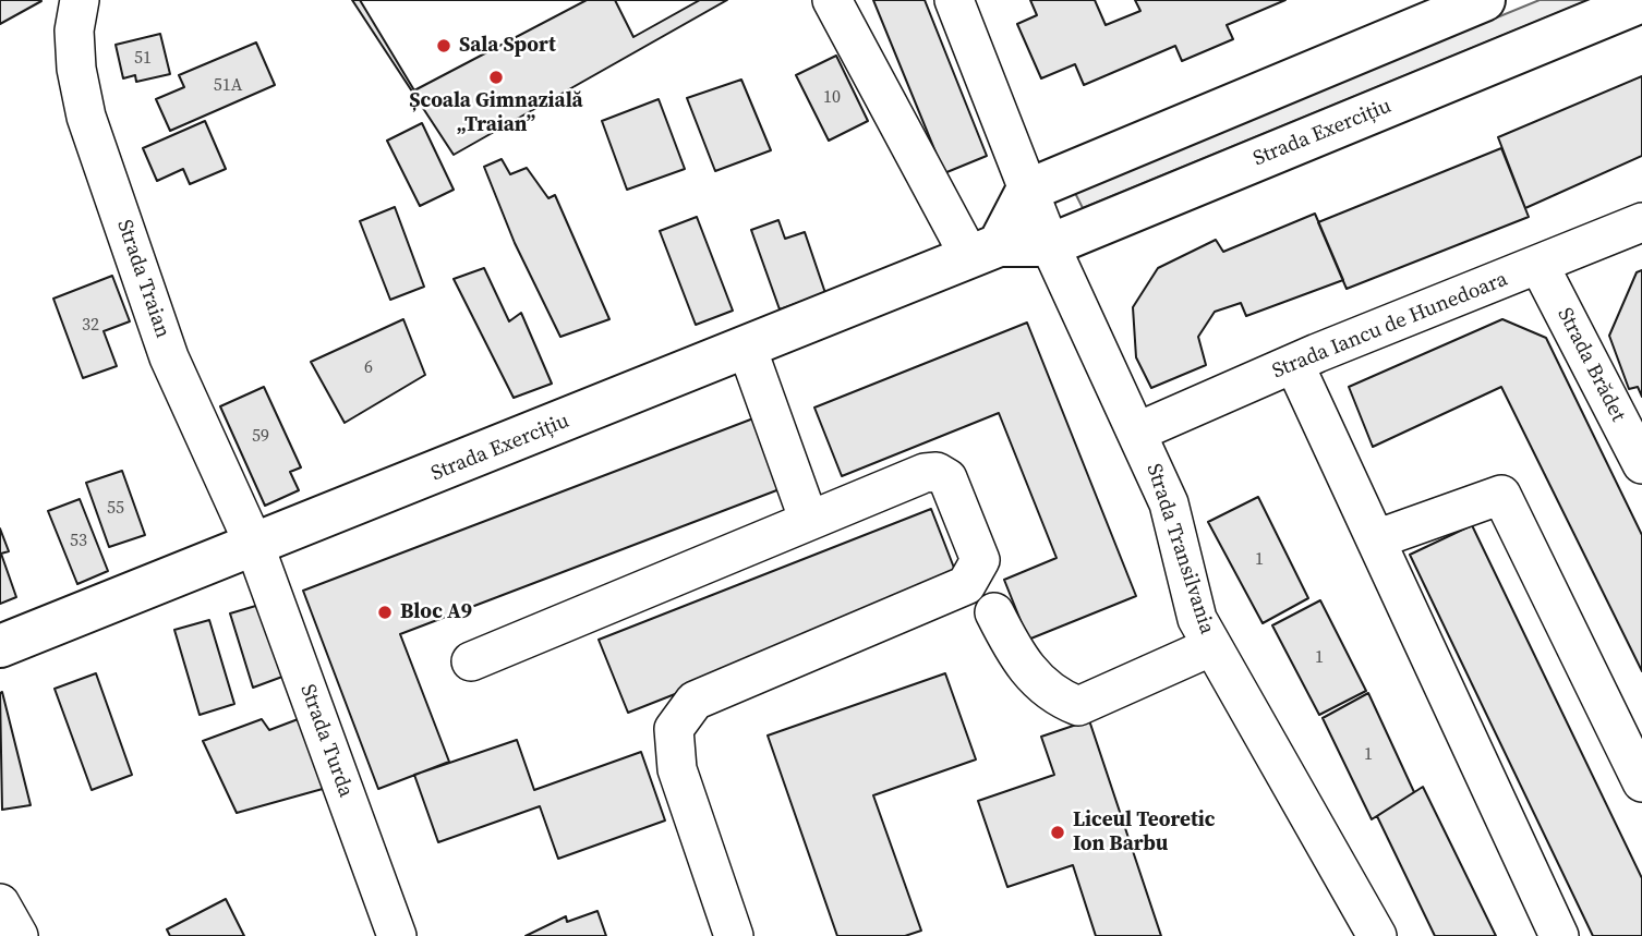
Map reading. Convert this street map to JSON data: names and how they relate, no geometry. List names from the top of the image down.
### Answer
{
  "streets": {
    "main road": ["Strada Exercițiu"],
    "street": [
      "Strada Traian",
      "Strada Iancu de Hunedoara",
      "Strada Brădet",
      "Strada Transilvania",
      "Strada Turda"
    ]
  },
  "crossings": [
    ["Strada Exercițiu", "Strada Traian"],
    ["Strada Exercițiu", "Strada Transilvania"],
    ["Strada Exercițiu", "Strada Turda"],
    ["Strada Traian", "Strada Turda"],
    ["Strada Iancu de Hunedoara", "Strada Brădet"],
    ["Strada Iancu de Hunedoara", "Strada Transilvania"]
  ],
  "places": [
    "Sala Sport",
    "Școala Gimnazială „Traian”",
    "Bloc A9",
    "Liceul Teoretic Ion Barbu"
  ],
  "house_numbers": [
    "51",
    "51A",
    "10",
    "32",
    "6",
    "59",
    "55",
    "53",
    "1",
    "1",
    "1"
  ]
}
